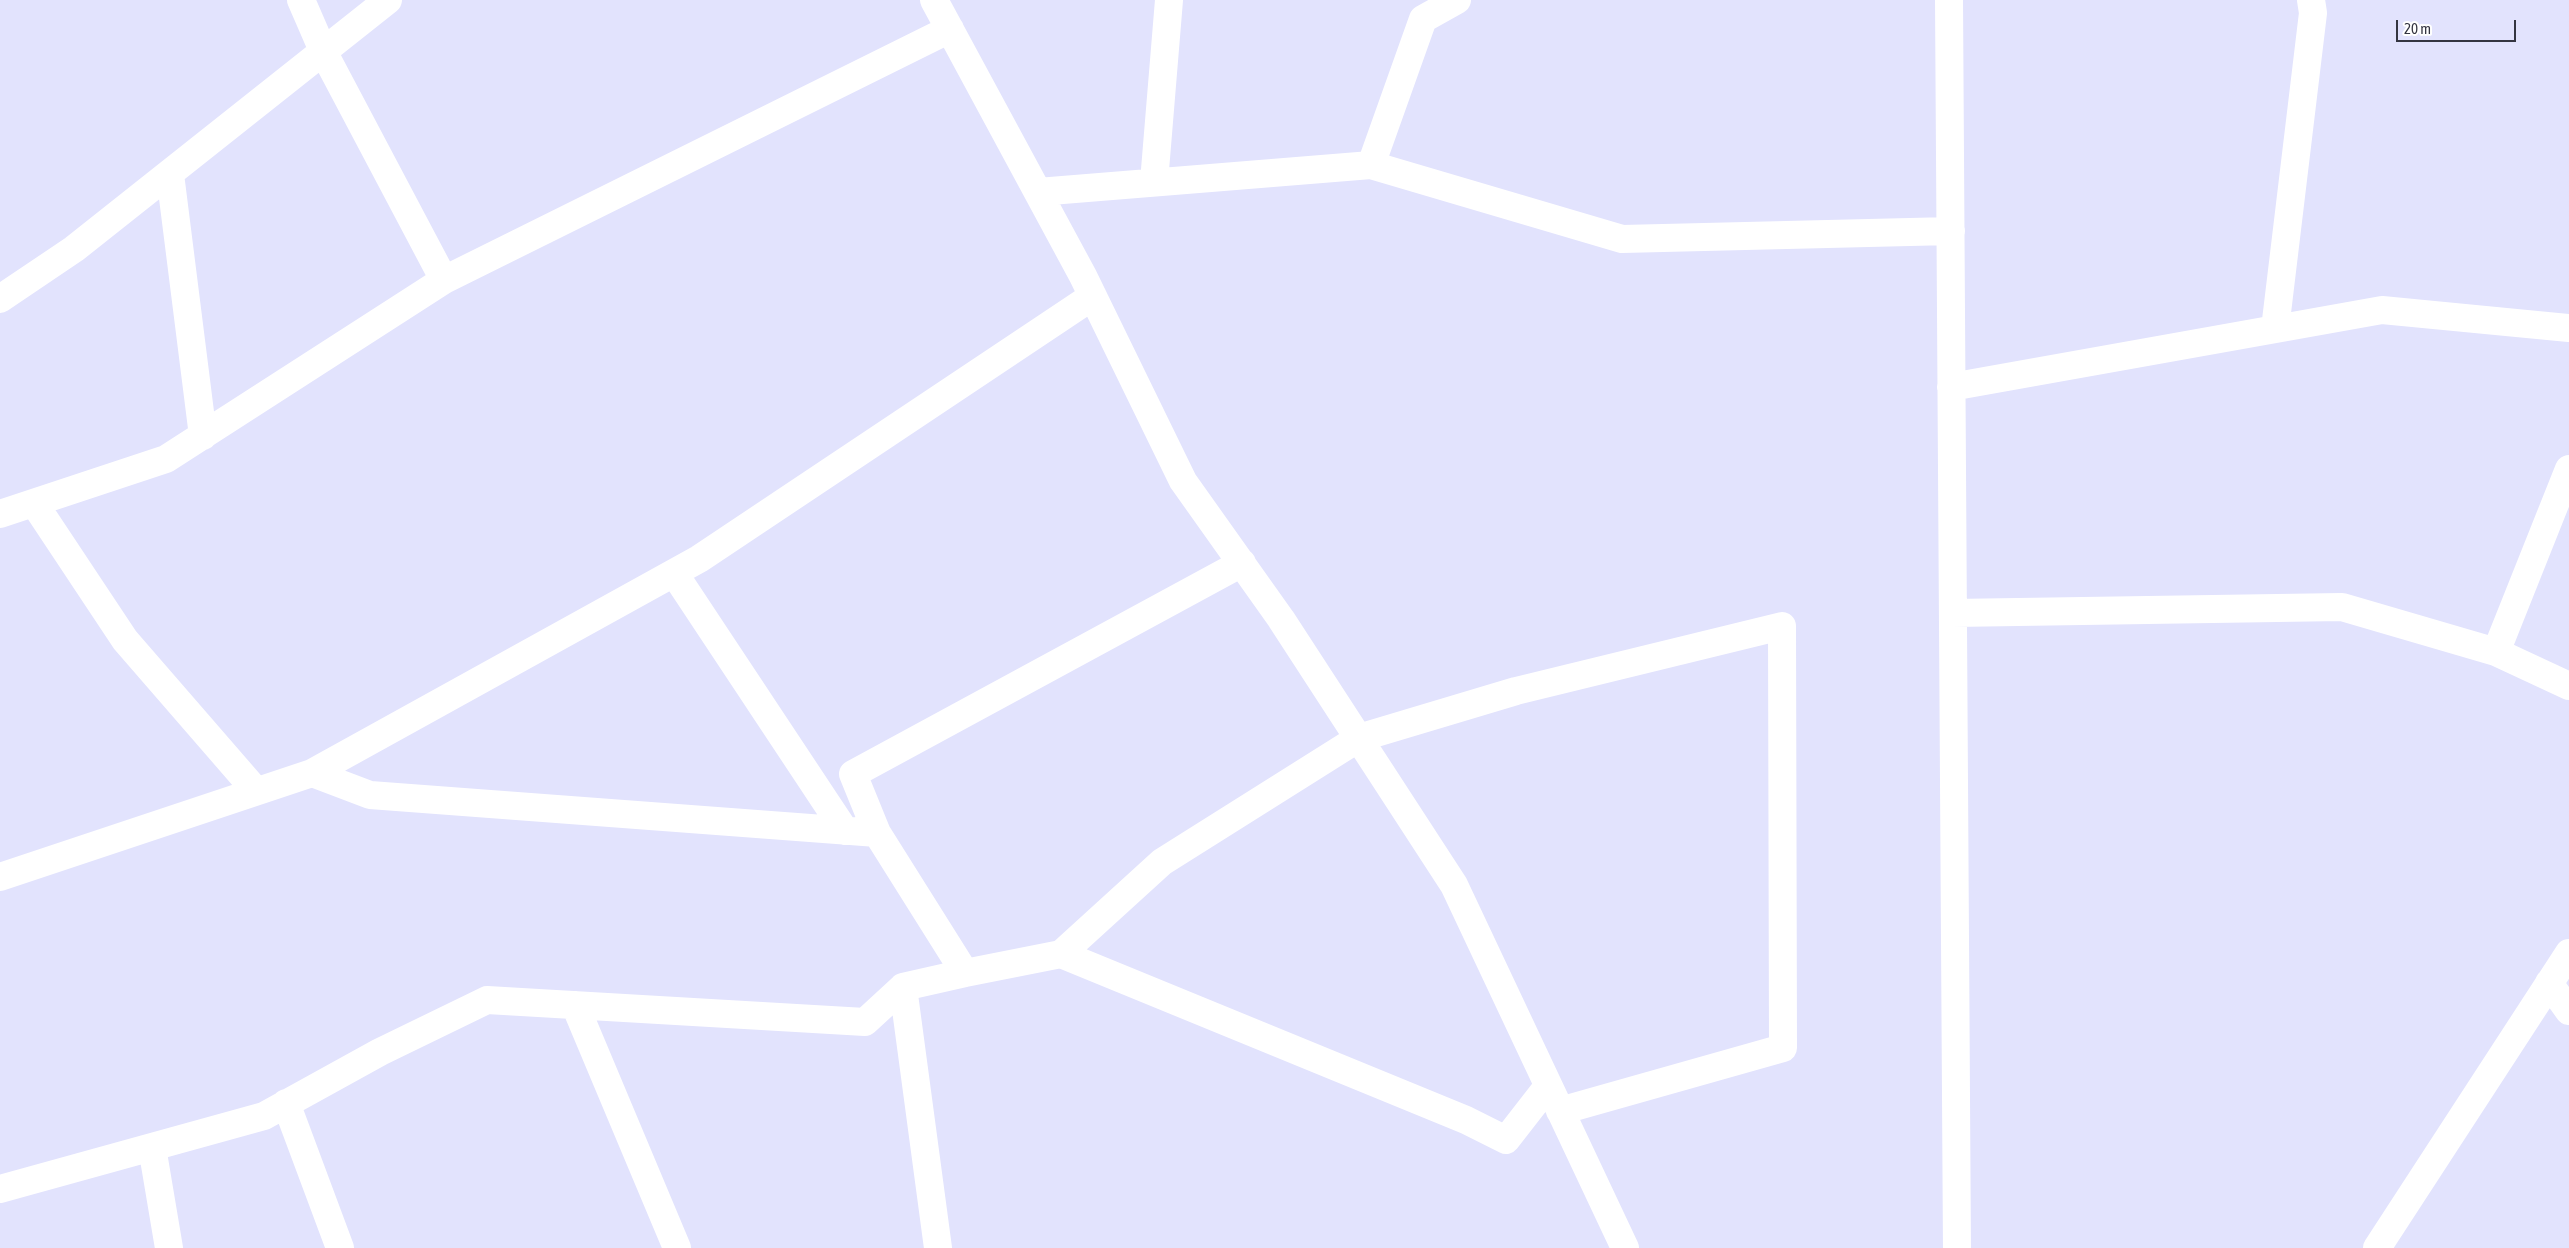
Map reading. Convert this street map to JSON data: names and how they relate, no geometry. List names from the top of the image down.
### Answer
{
  "scale_bar": "20 m"
}
